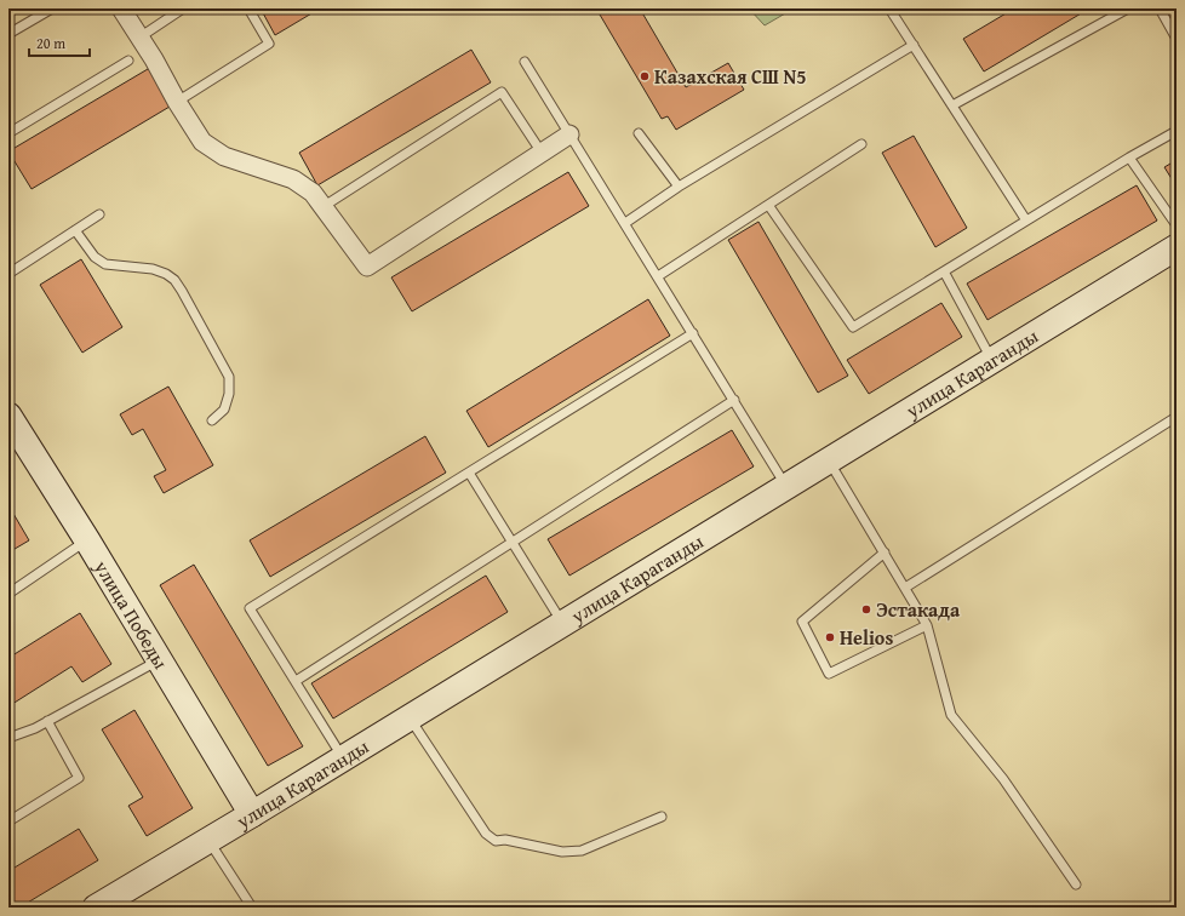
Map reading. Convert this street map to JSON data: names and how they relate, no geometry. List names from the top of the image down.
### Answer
{
  "streets": {
    "main road": ["улица Караганды", "улица Победы"]
  },
  "crossings": [
    ["улица Караганды", "улица Победы"]
  ],
  "places": ["Казахская СШ N5", "Эстакада", "Helios"],
  "scale_bar": "20 m"
}
